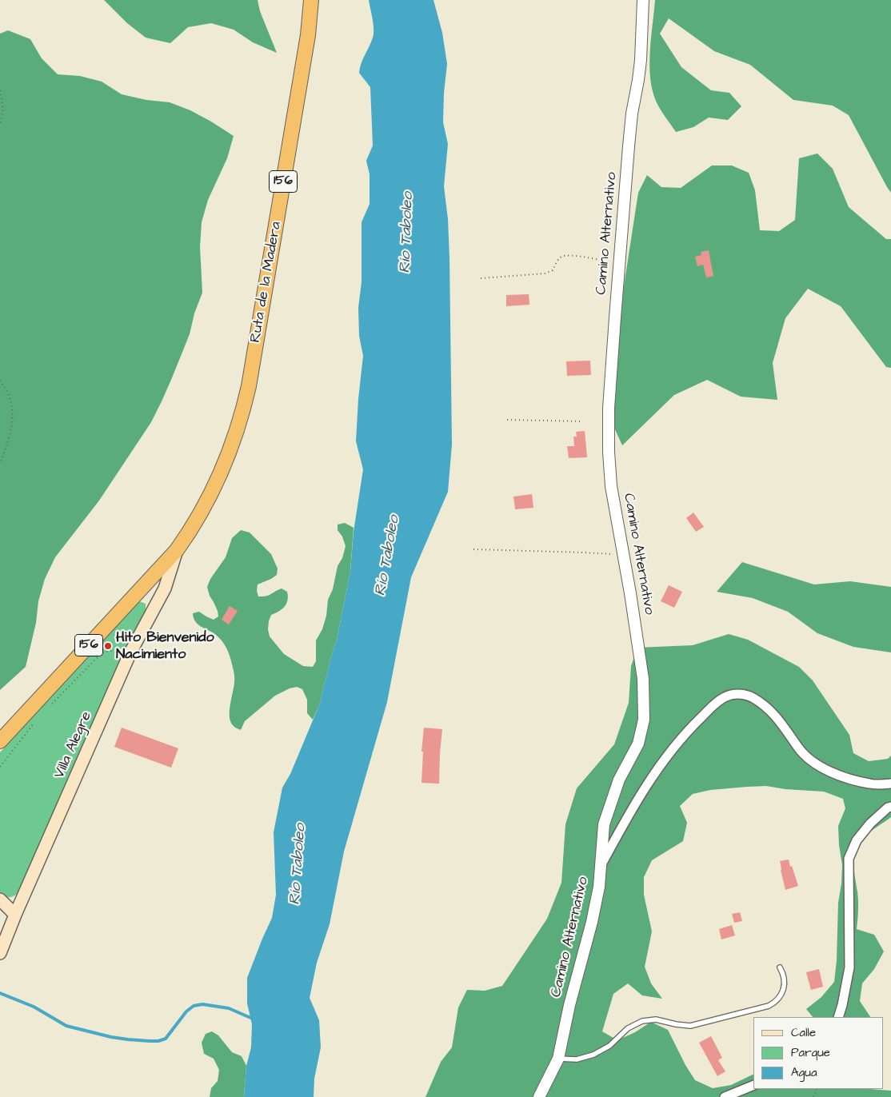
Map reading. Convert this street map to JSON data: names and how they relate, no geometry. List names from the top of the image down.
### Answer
{
  "streets": {
    "highway": ["156", "Ruta de la Madera"],
    "main road": ["Villa Alegre"],
    "street": ["Camino Alternativo"]
  },
  "crossings": [
    ["156", "Ruta de la Madera"],
    ["156", "Villa Alegre"],
    ["Ruta de la Madera", "Villa Alegre"]
  ],
  "water": ["Río Taboleo"],
  "places": ["Hito Bienvenido Nacimiento"],
  "legend": ["Calle", "Parque", "Agua"]
}
